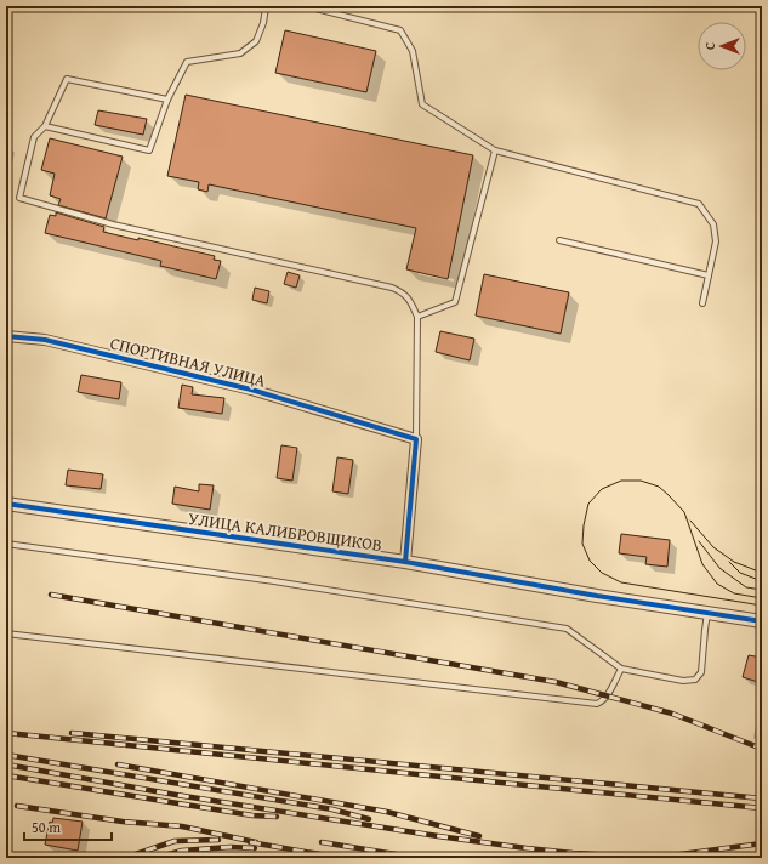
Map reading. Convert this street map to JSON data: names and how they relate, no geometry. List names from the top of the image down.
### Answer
{
  "streets": {
    "street": ["СПОРТИВНАЯ УЛИЦА", "УЛИЦА КАЛИБРОВЩИКОВ"]
  },
  "scale_bar": "50 m",
  "north": "left"
}
